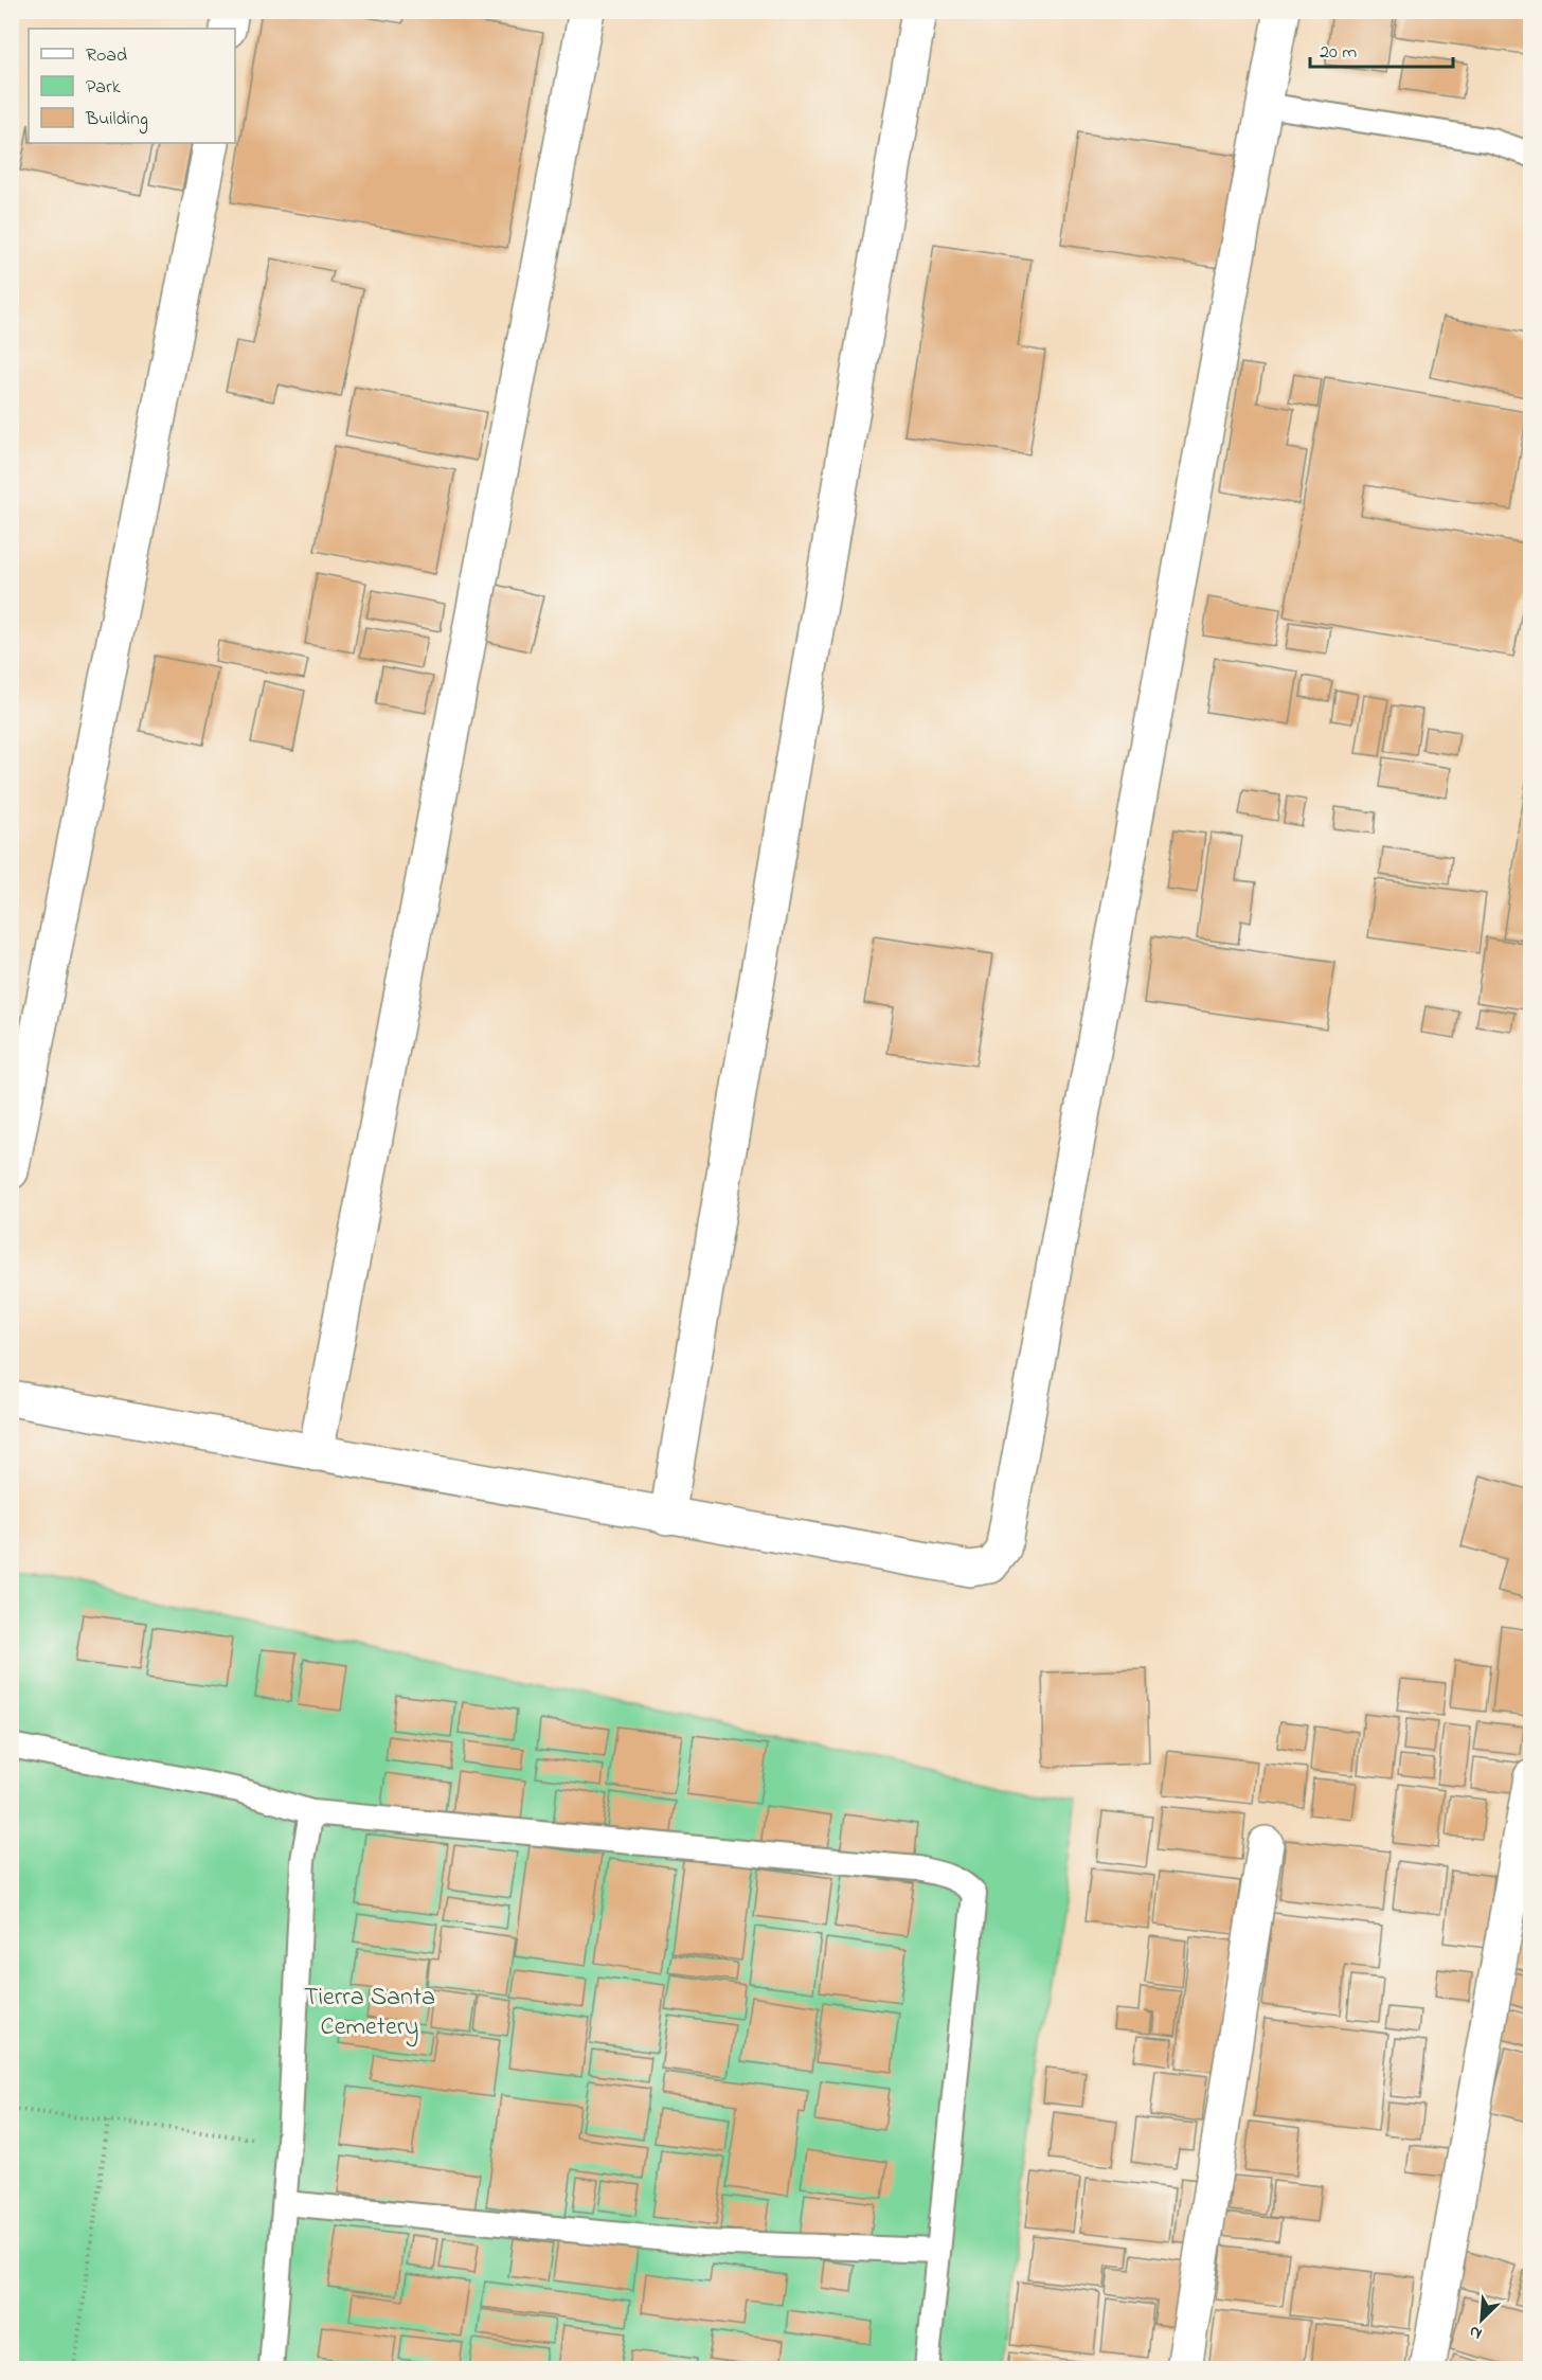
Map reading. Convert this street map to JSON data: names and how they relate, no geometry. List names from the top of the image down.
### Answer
{
  "parks": ["Tierra Santa Cemetery"],
  "legend": ["Road", "Park", "Building"],
  "scale_bar": "20 m",
  "north": "bottom left"
}
